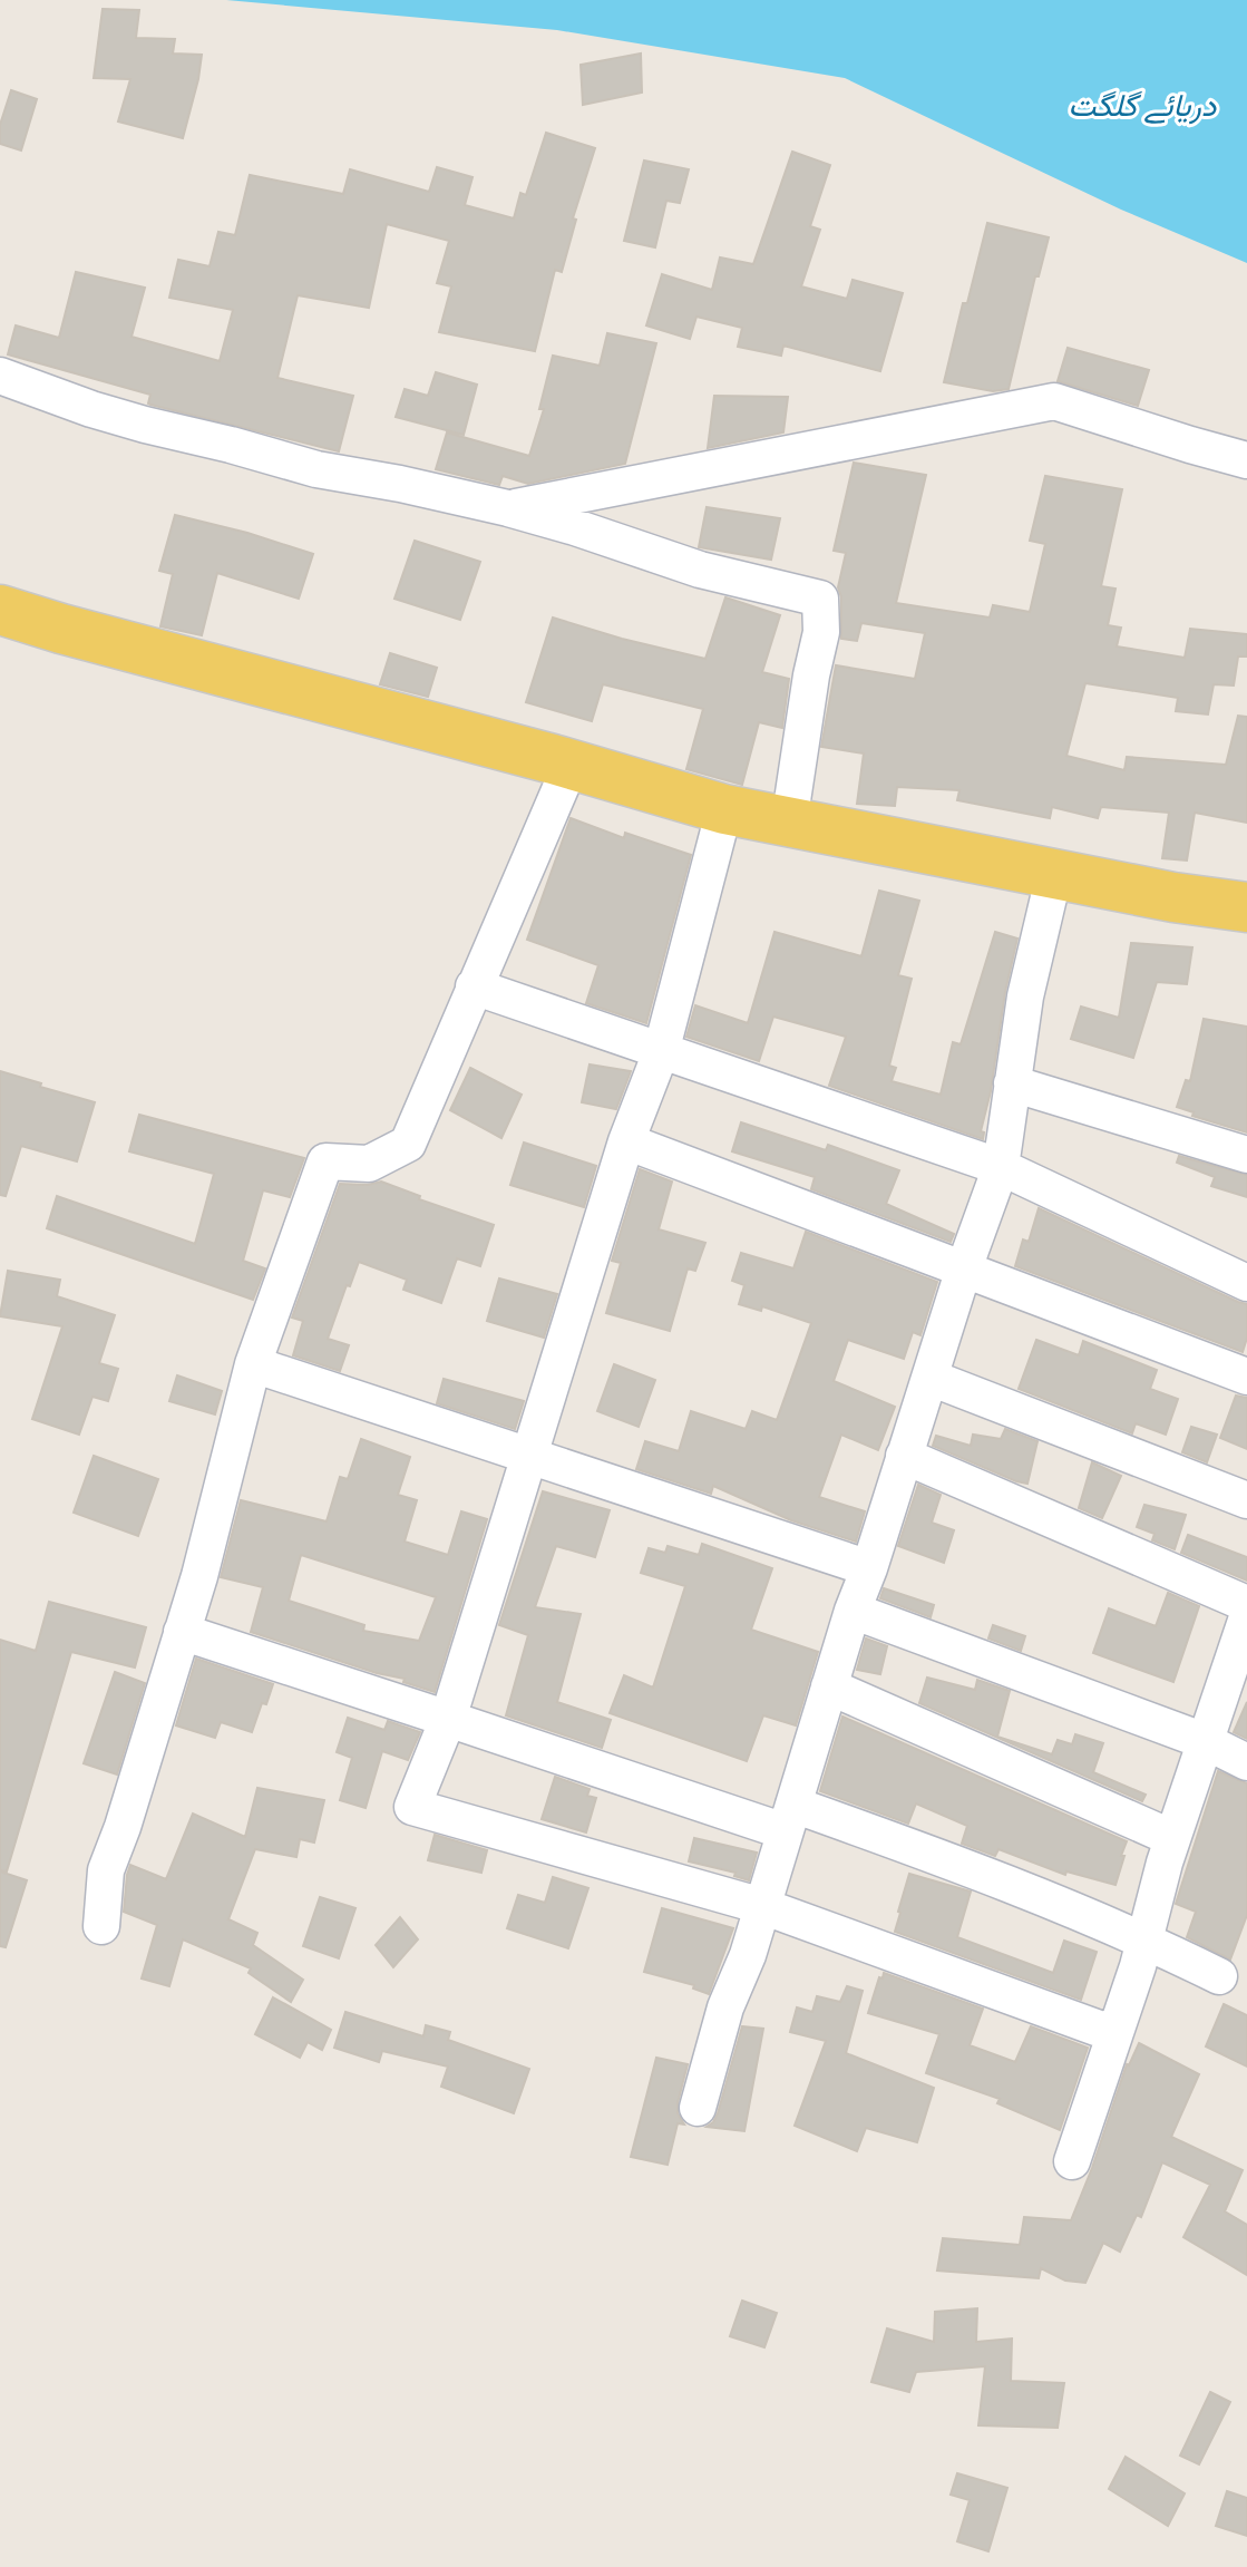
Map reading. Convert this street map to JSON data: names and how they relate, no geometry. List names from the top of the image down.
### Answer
{
  "water": ["دریائے گلگت"]
}
